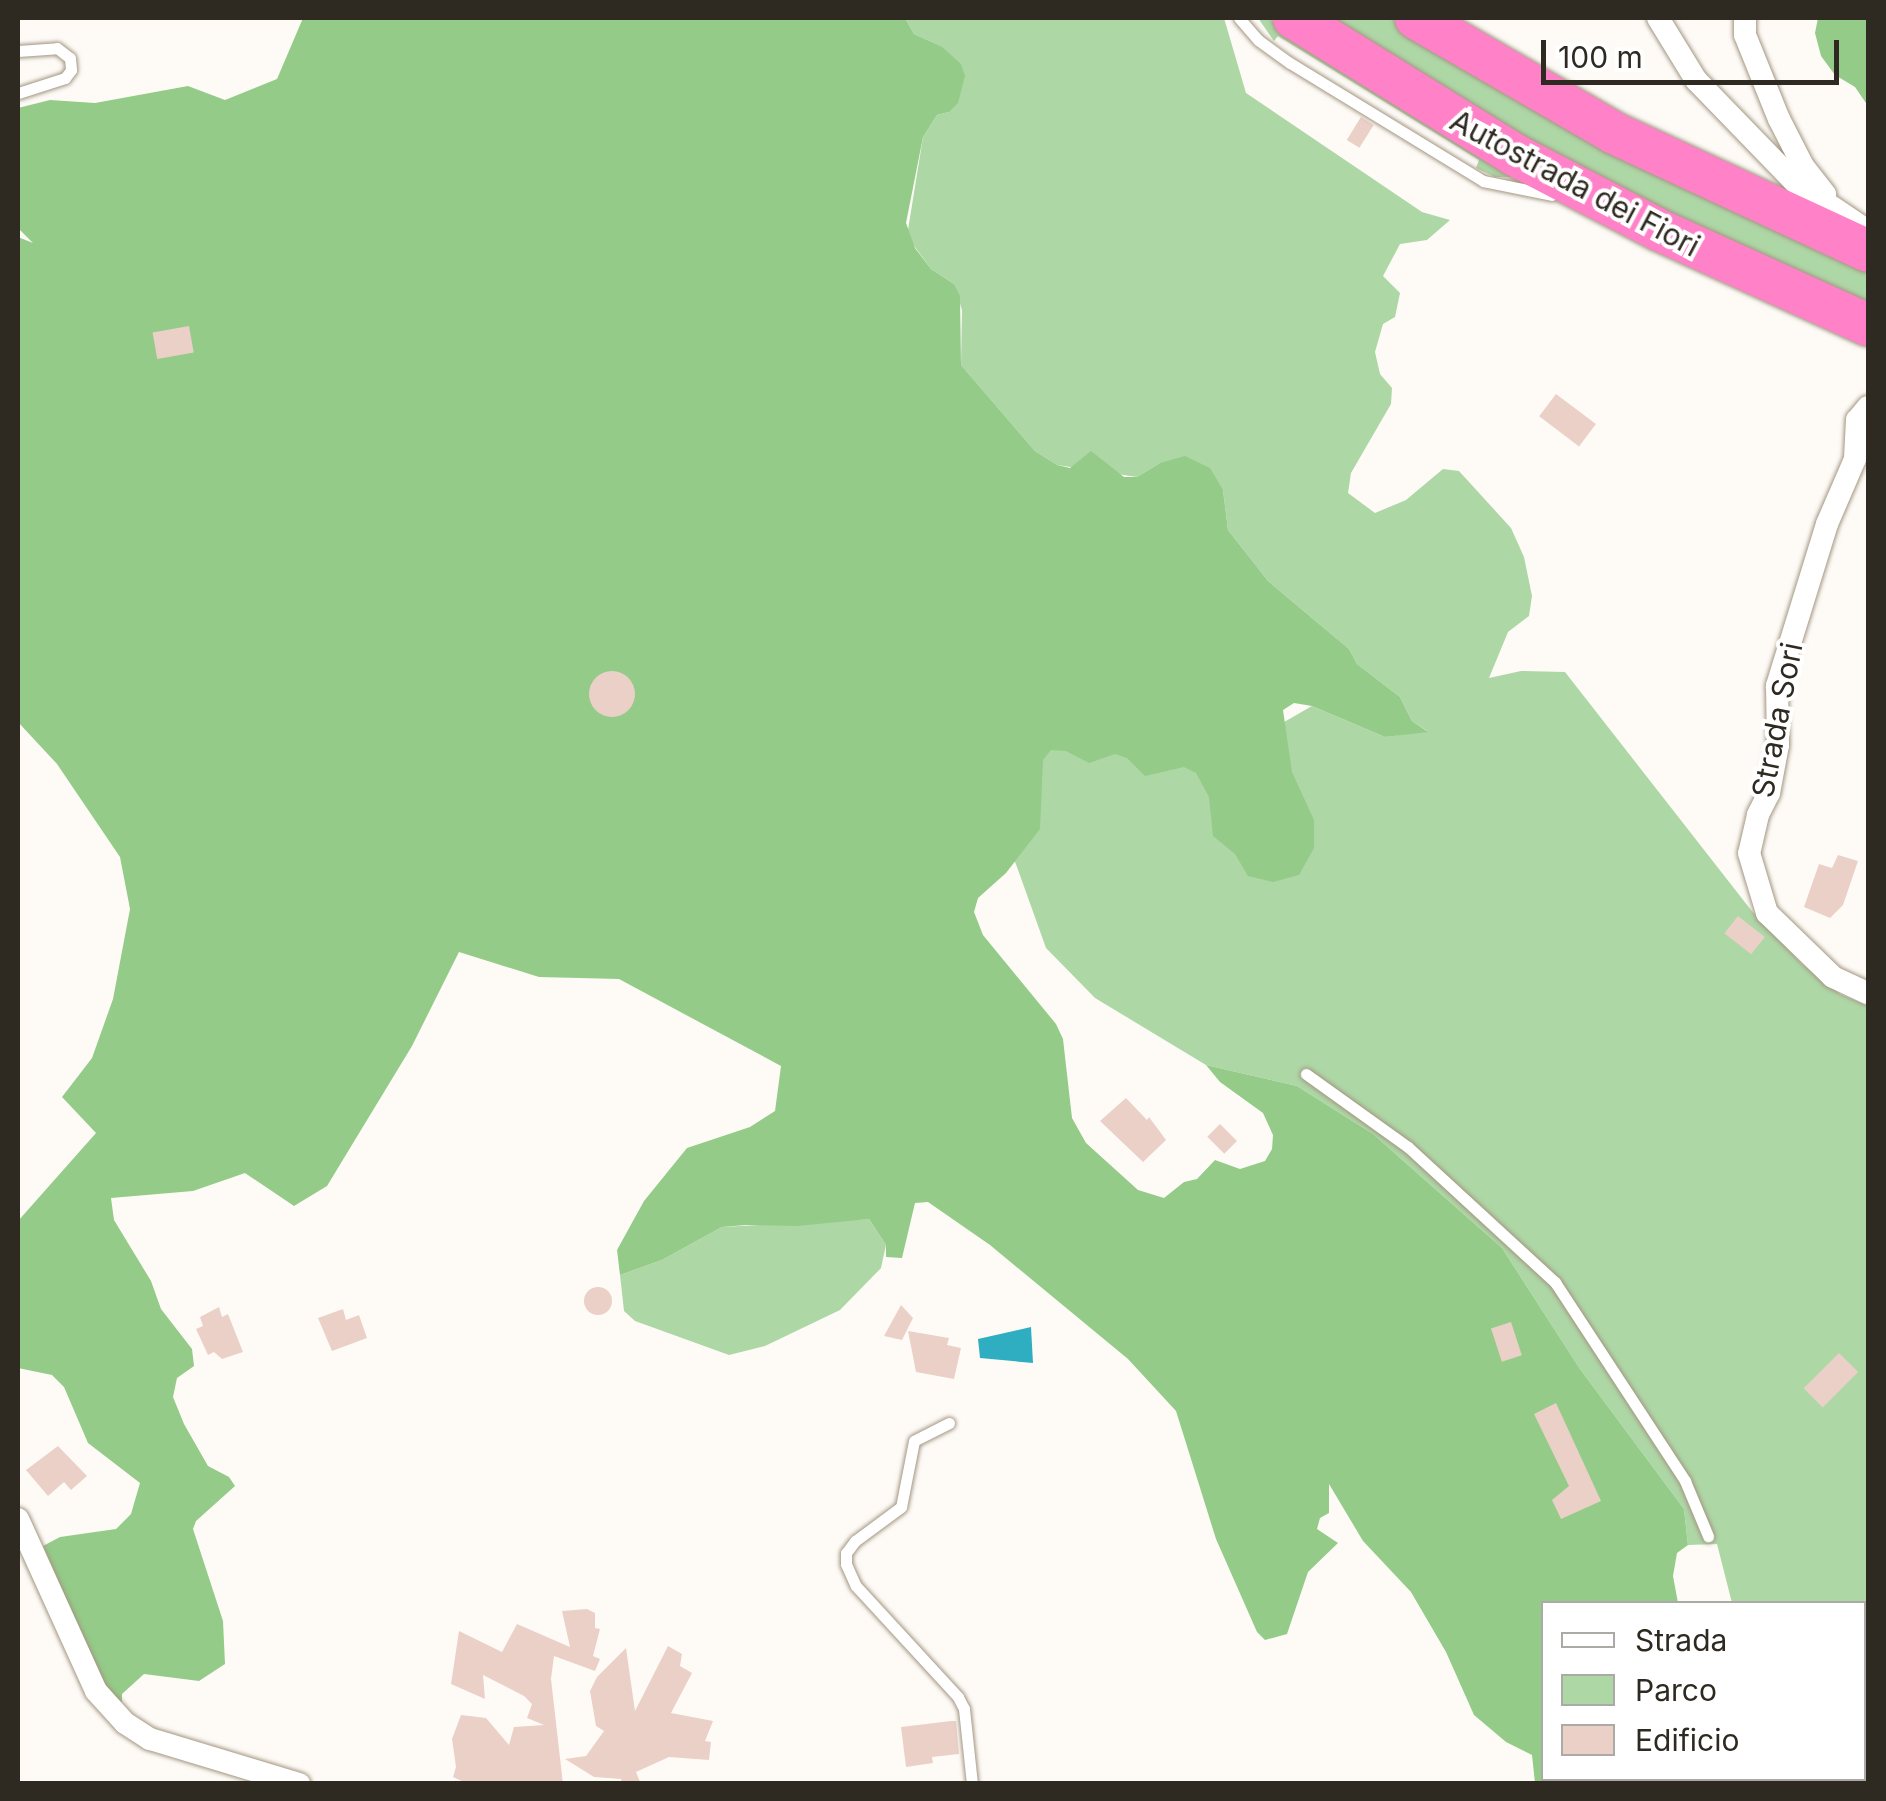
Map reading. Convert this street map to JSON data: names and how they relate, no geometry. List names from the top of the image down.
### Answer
{
  "streets": {
    "highway": ["Autostrada dei Fiori"],
    "street": ["Strada Sori"]
  },
  "legend": ["Strada", "Parco", "Edificio"],
  "scale_bar": "100 m"
}
